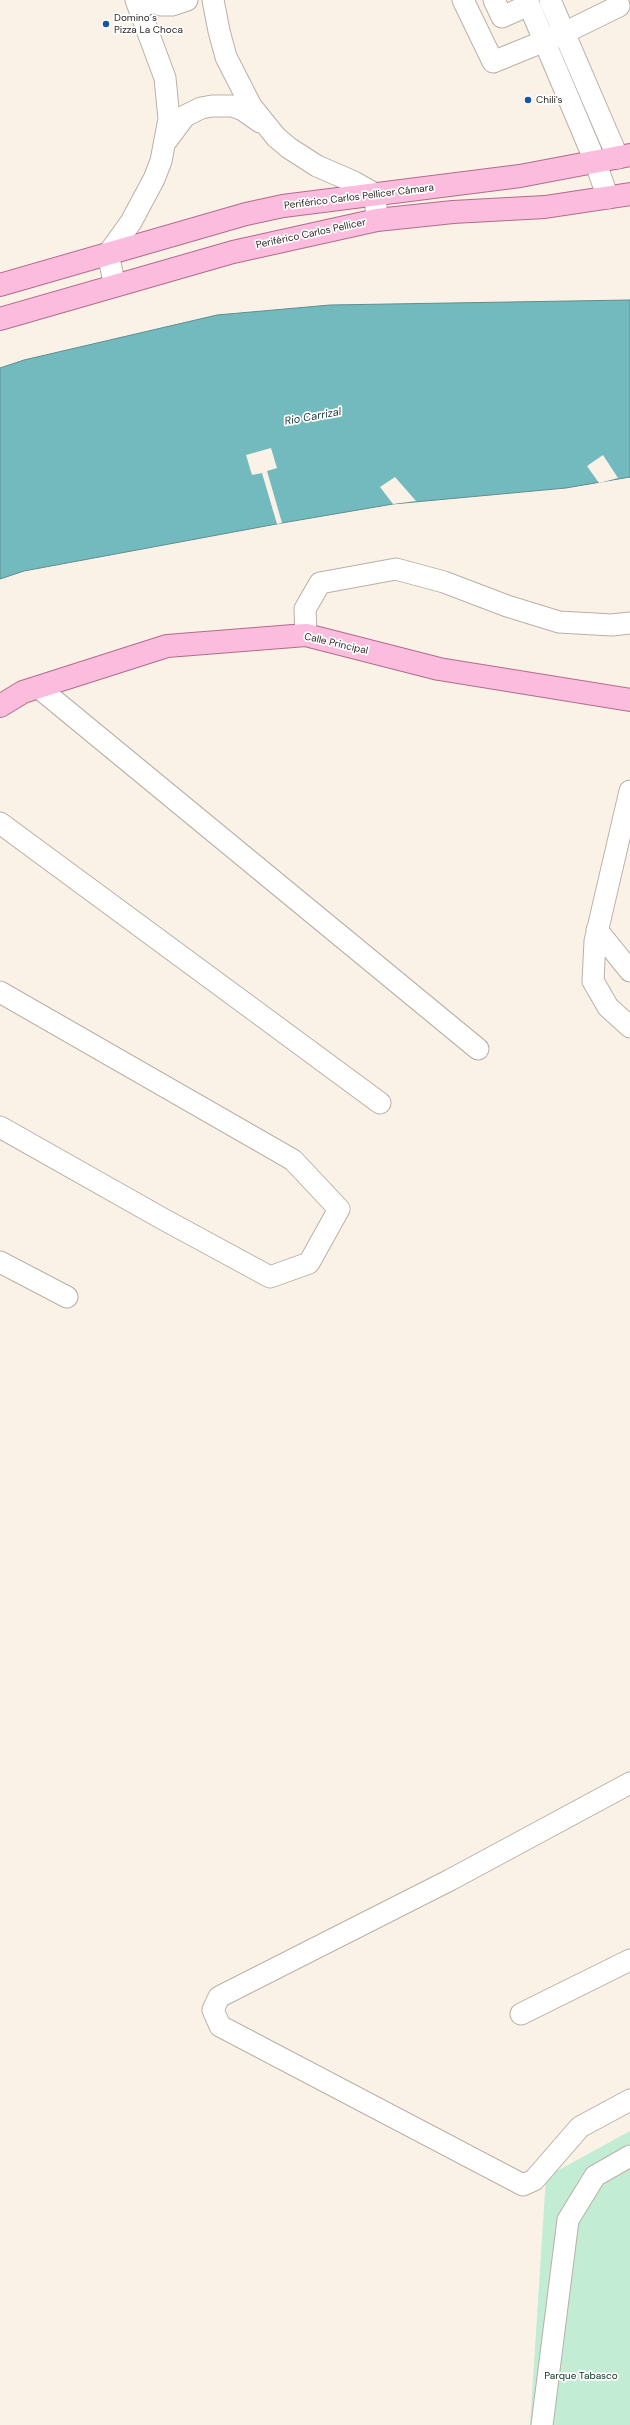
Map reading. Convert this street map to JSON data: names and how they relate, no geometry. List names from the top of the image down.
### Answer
{
  "streets": {
    "main road": ["Periférico Carlos Pellicer Cámara", "Periférico Carlos Pellicer", "Calle Principal"]
  },
  "water": ["Rio Carrizal"],
  "parks": ["Parque Tabasco"],
  "places": ["Domino´s Pizza La Choca", "Chili's"]
}
